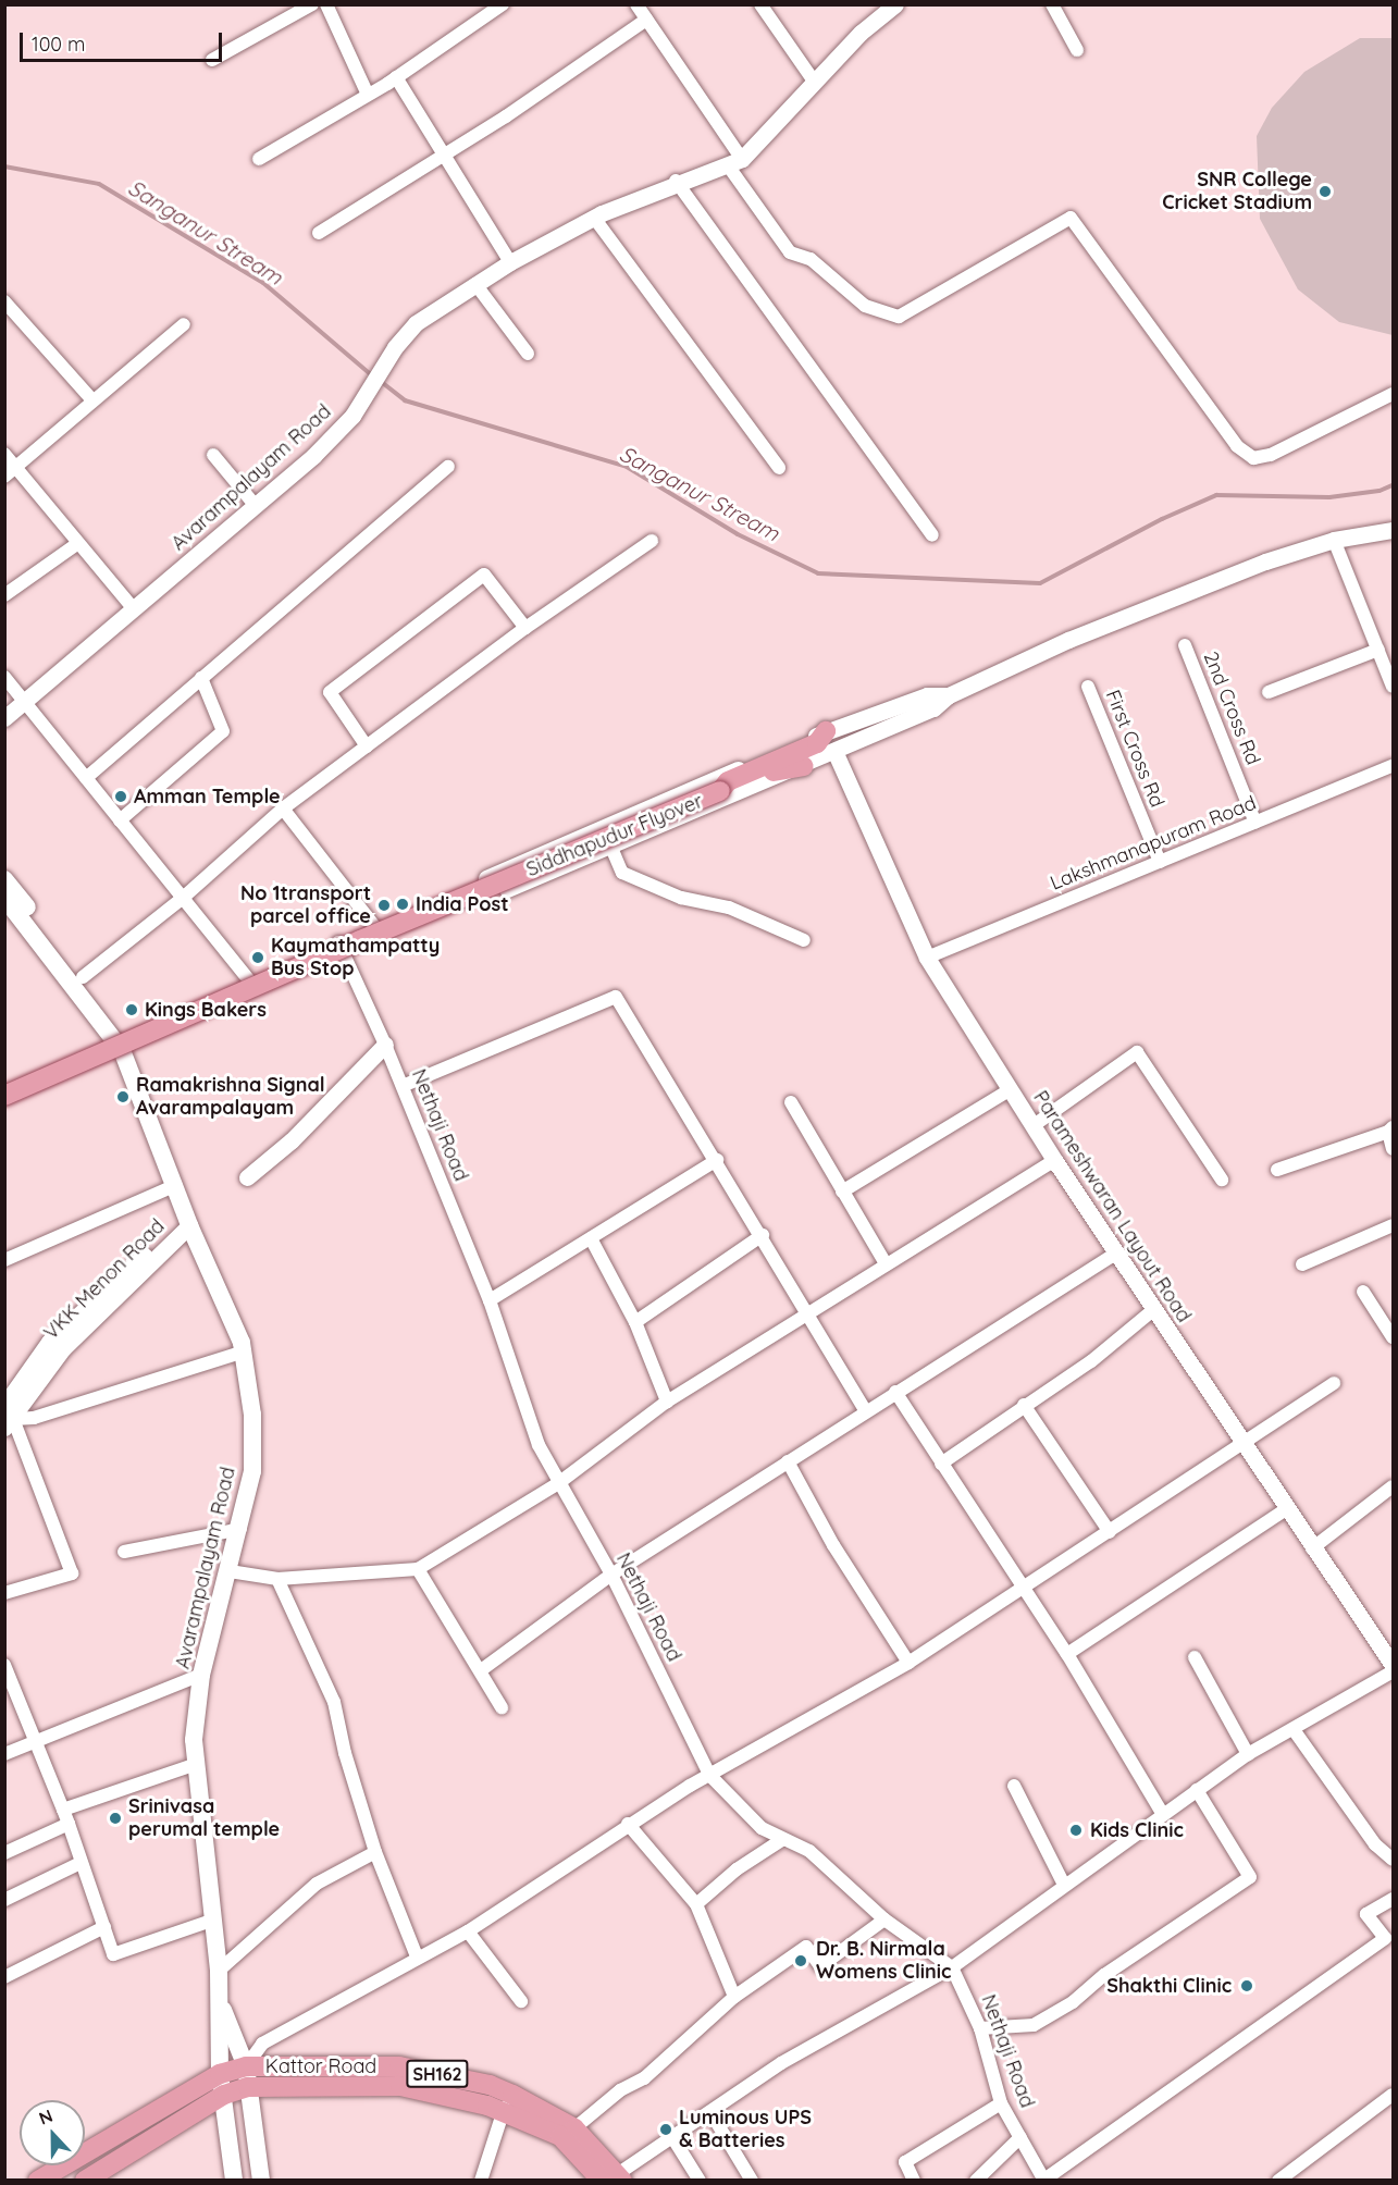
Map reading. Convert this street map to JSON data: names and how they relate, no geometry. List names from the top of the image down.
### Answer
{
  "streets": {
    "main road": [
      "Avarampalayam Road",
      "Siddhapudur Flyover",
      "Kattor Road",
      "SH162"
    ],
    "street": [
      "2nd Cross Rd",
      "First Cross Rd",
      "Lakshmanapuram Road",
      "Nethaji Road",
      "Parameshwaran Layout Road",
      "VKK Menon Road"
    ]
  },
  "crossings": [
    ["Avarampalayam Road", "VKK Menon Road"],
    ["Avarampalayam Road", "Kattor Road"],
    ["Avarampalayam Road", "SH162"],
    ["2nd Cross Rd", "Lakshmanapuram Road"],
    ["First Cross Rd", "Lakshmanapuram Road"],
    ["Lakshmanapuram Road", "Parameshwaran Layout Road"],
    ["Kattor Road", "SH162"]
  ],
  "water": ["Sanganur Stream"],
  "places": [
    "SNR College Cricket Stadium",
    "Amman Temple",
    "India Post",
    "No 1transport parcel office",
    "Kaymathampatty Bus Stop",
    "Kings Bakers",
    "Ramakrishna Signal Avarampalayam",
    "Srinivasa perumal temple",
    "Kids Clinic",
    "Dr. B. Nirmala Womens Clinic",
    "Shakthi Clinic",
    "Luminous UPS & Batteries"
  ],
  "scale_bar": "100 m",
  "north": "top"
}
